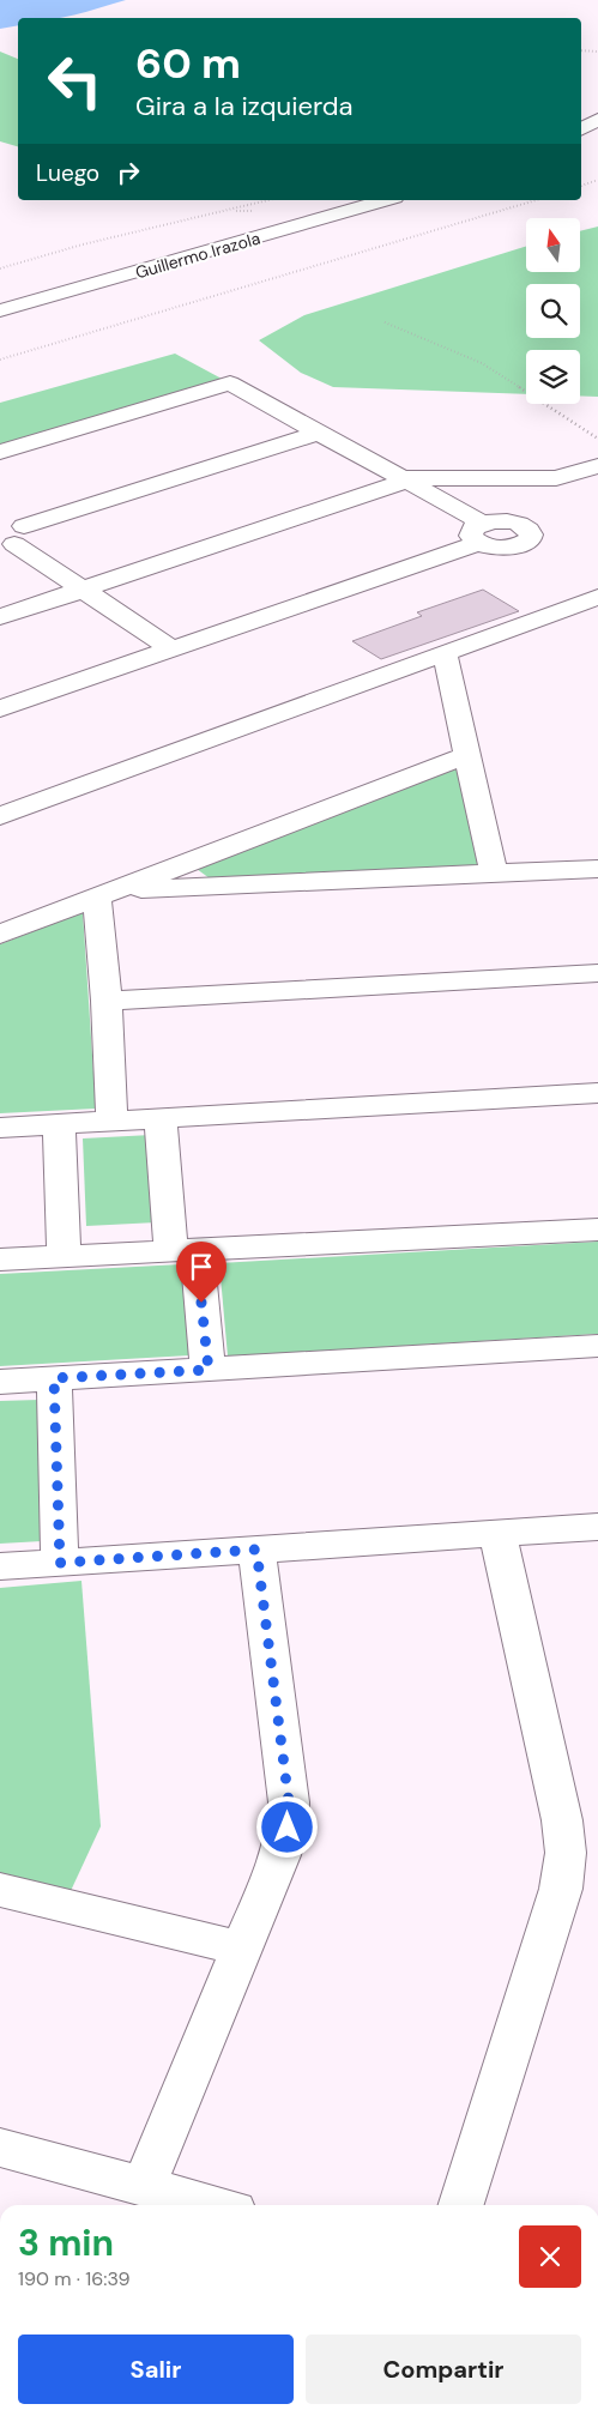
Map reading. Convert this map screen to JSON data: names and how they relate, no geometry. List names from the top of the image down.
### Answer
{
  "streets": {
    "street": ["Guillermo Irazola"]
  },
  "north": "top",
  "page": {
    "turn": ["60 m", "Gira a la izquierda"],
    "then": "Luego",
    "heading": ["3 min", "190 m · 16:39"],
    "buttons": ["Salir", "Compartir"]
  }
}
